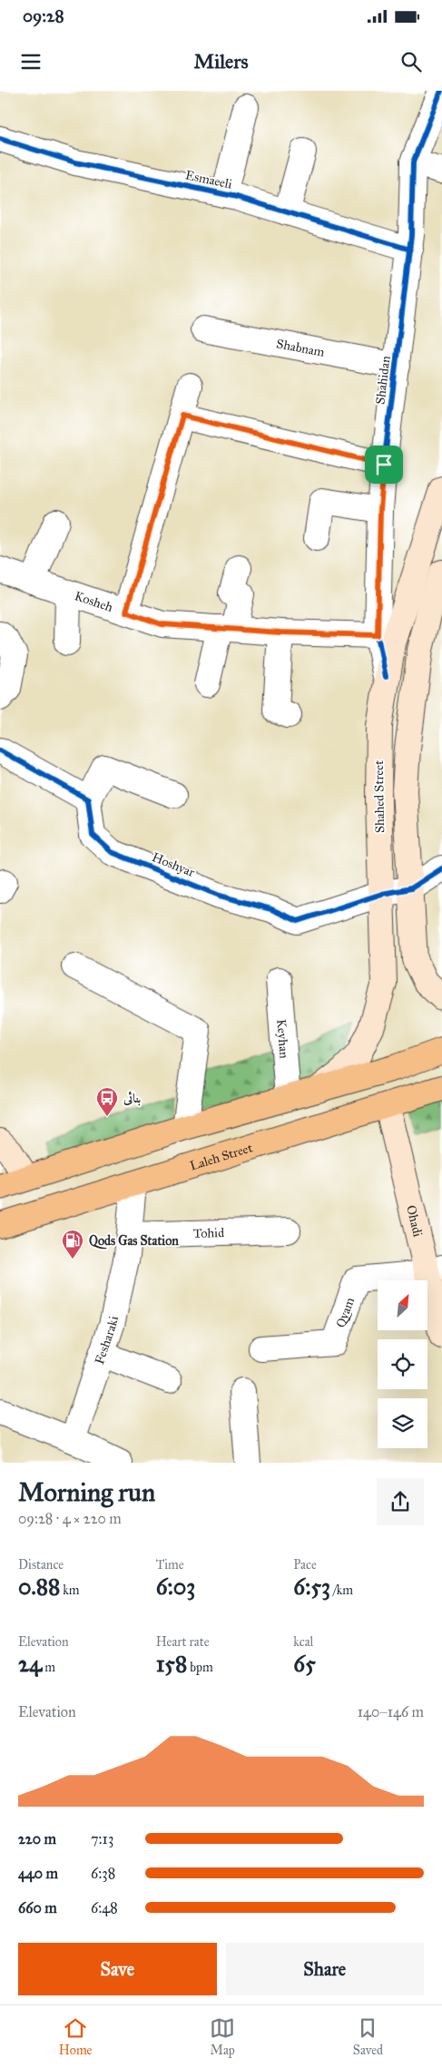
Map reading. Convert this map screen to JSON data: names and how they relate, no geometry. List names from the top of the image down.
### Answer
{
  "streets": {
    "main road": ["Shahed Street", "Laleh Street", "Ohadi"],
    "street": [
      "Esmaeeli",
      "Shabnam",
      "Shahidan",
      "Kosheh",
      "Hoshyar",
      "Keyhan",
      "Tohid",
      "Qyam",
      "Fesharaki"
    ]
  },
  "crossings": [
    ["Esmaeeli", "Shahidan"],
    ["Shabnam", "Shahidan"],
    ["Shahidan", "Kosheh"],
    ["Shahidan", "Shahed Street"],
    ["Shahed Street", "Hoshyar"],
    ["Laleh Street", "Ohadi"],
    ["Laleh Street", "Fesharaki"],
    ["Ohadi", "Qyam"],
    ["Tohid", "Fesharaki"]
  ],
  "places": {
    "bus stop": ["بنائی"],
    "fuel station": ["Qods Gas Station"]
  },
  "north": "top right",
  "page": {
    "status": "09:28",
    "header": "Milers",
    "heading": ["Morning run", "09:28 · 4 × 220 m"],
    "stats": [
      ["Distance", "0.88 km"],
      ["Time", "6:03"],
      ["Pace", "6:53 /km"],
      ["Elevation", "24 m"],
      ["Heart rate", "158 bpm"],
      ["kcal", "65"]
    ],
    "chart": ["Elevation", "140–146 m"],
    "list": [
      {
        "name": "220 m",
        "note": "7:13"
      },
      {
        "name": "440 m",
        "note": "6:38"
      },
      {
        "name": "660 m",
        "note": "6:48"
      }
    ],
    "buttons": ["Save", "Share"],
    "tabs": ["Home", "Map", "Saved"]
  }
}
